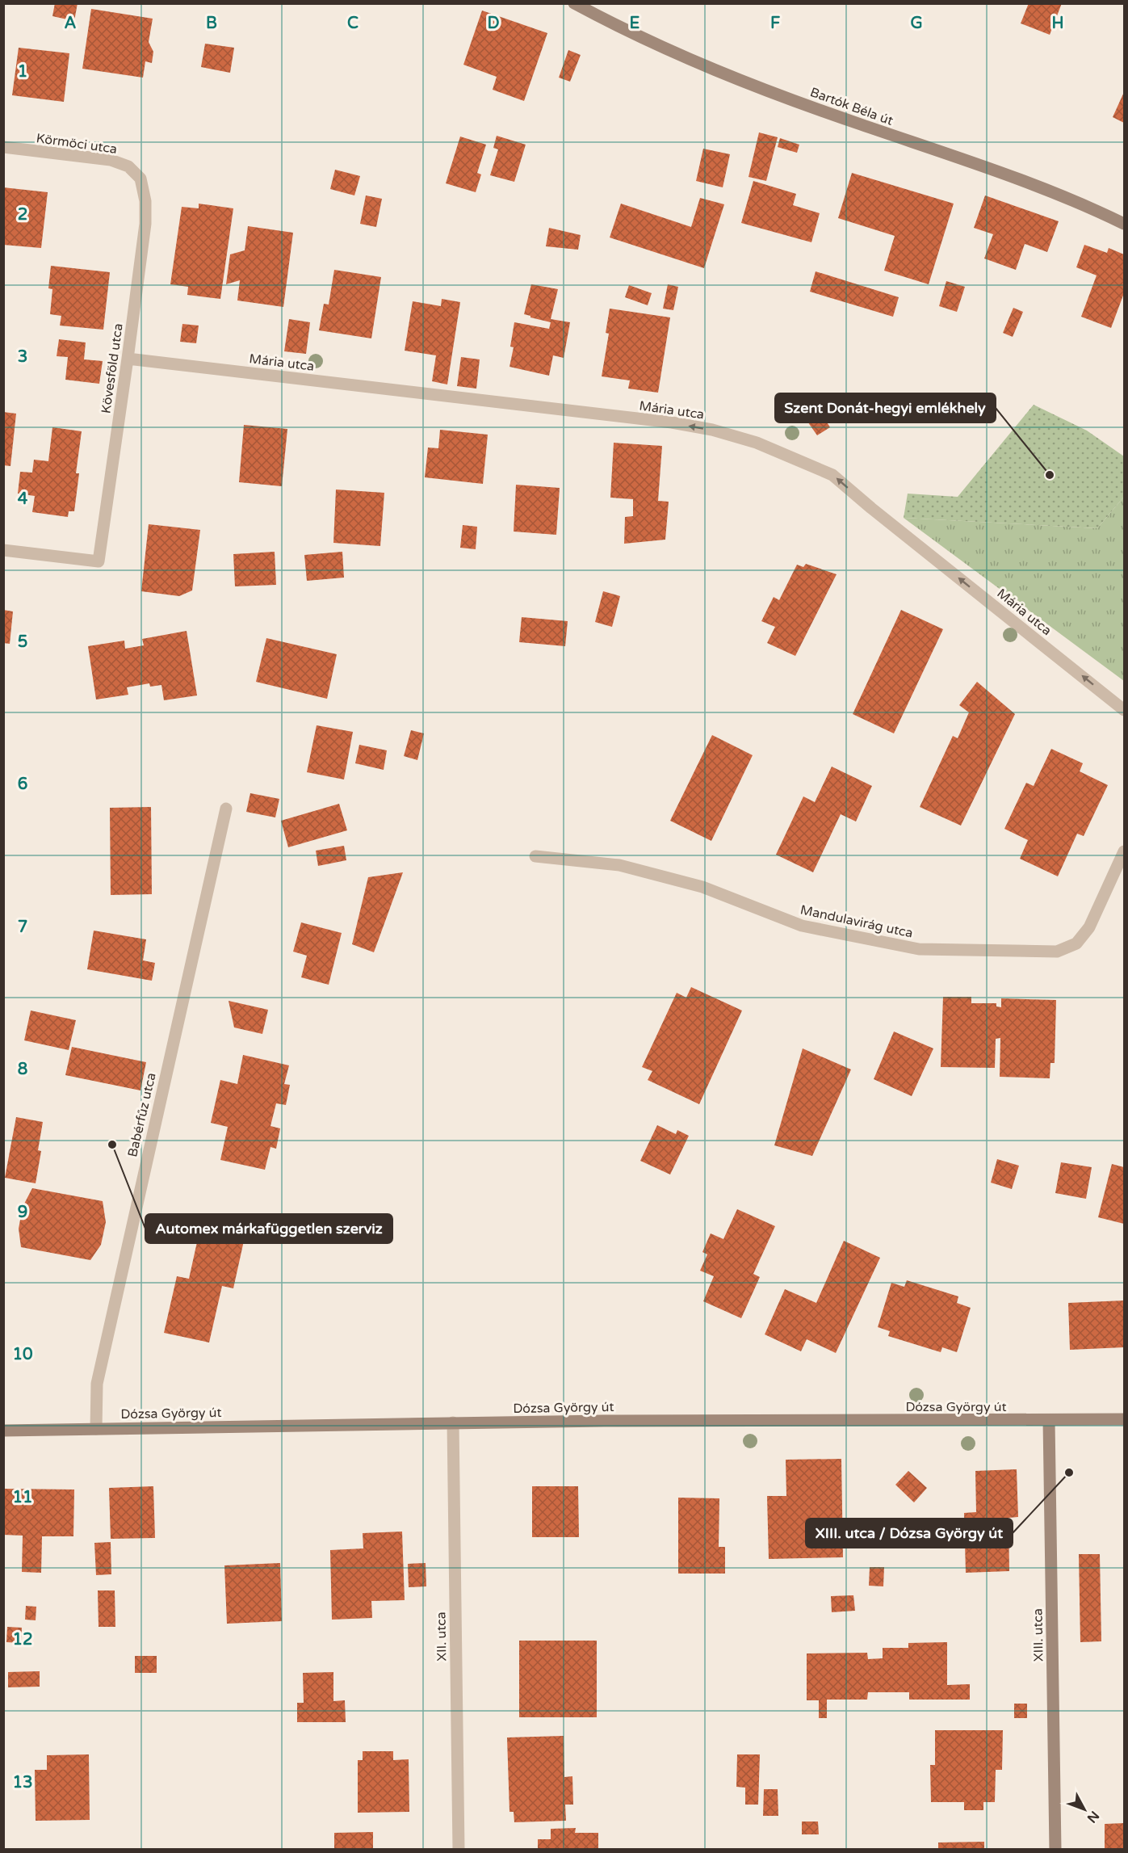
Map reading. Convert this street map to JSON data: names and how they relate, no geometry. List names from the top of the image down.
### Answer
{
  "streets": {
    "street": [
      "Bartók Béla út",
      "Körmöci utca",
      "Mária utca",
      "Kövesföld utca",
      "Mandulavirág utca",
      "Babérfűz utca",
      "Dózsa György út",
      "XIII. utca",
      "XII. utca"
    ]
  },
  "crossings": [
    ["Körmöci utca", "Kövesföld utca"],
    ["Mária utca", "Kövesföld utca"],
    ["Babérfűz utca", "Dózsa György út"],
    ["Dózsa György út", "XIII. utca"],
    ["Dózsa György út", "XII. utca"]
  ],
  "one_way": ["Mária utca"],
  "places": ["Szent Donát-hegyi emlékhely", "Automex márkafüggetlen szerviz", "XIII. utca / Dózsa György út"],
  "north": "bottom right",
  "grid": {
    "columns": [
      "A",
      "B",
      "C",
      "D",
      "E",
      "F",
      "G",
      "H"
    ],
    "rows": [
      "1",
      "2",
      "3",
      "4",
      "5",
      "6",
      "7",
      "8",
      "9",
      "10",
      "11",
      "12",
      "13"
    ]
  }
}
